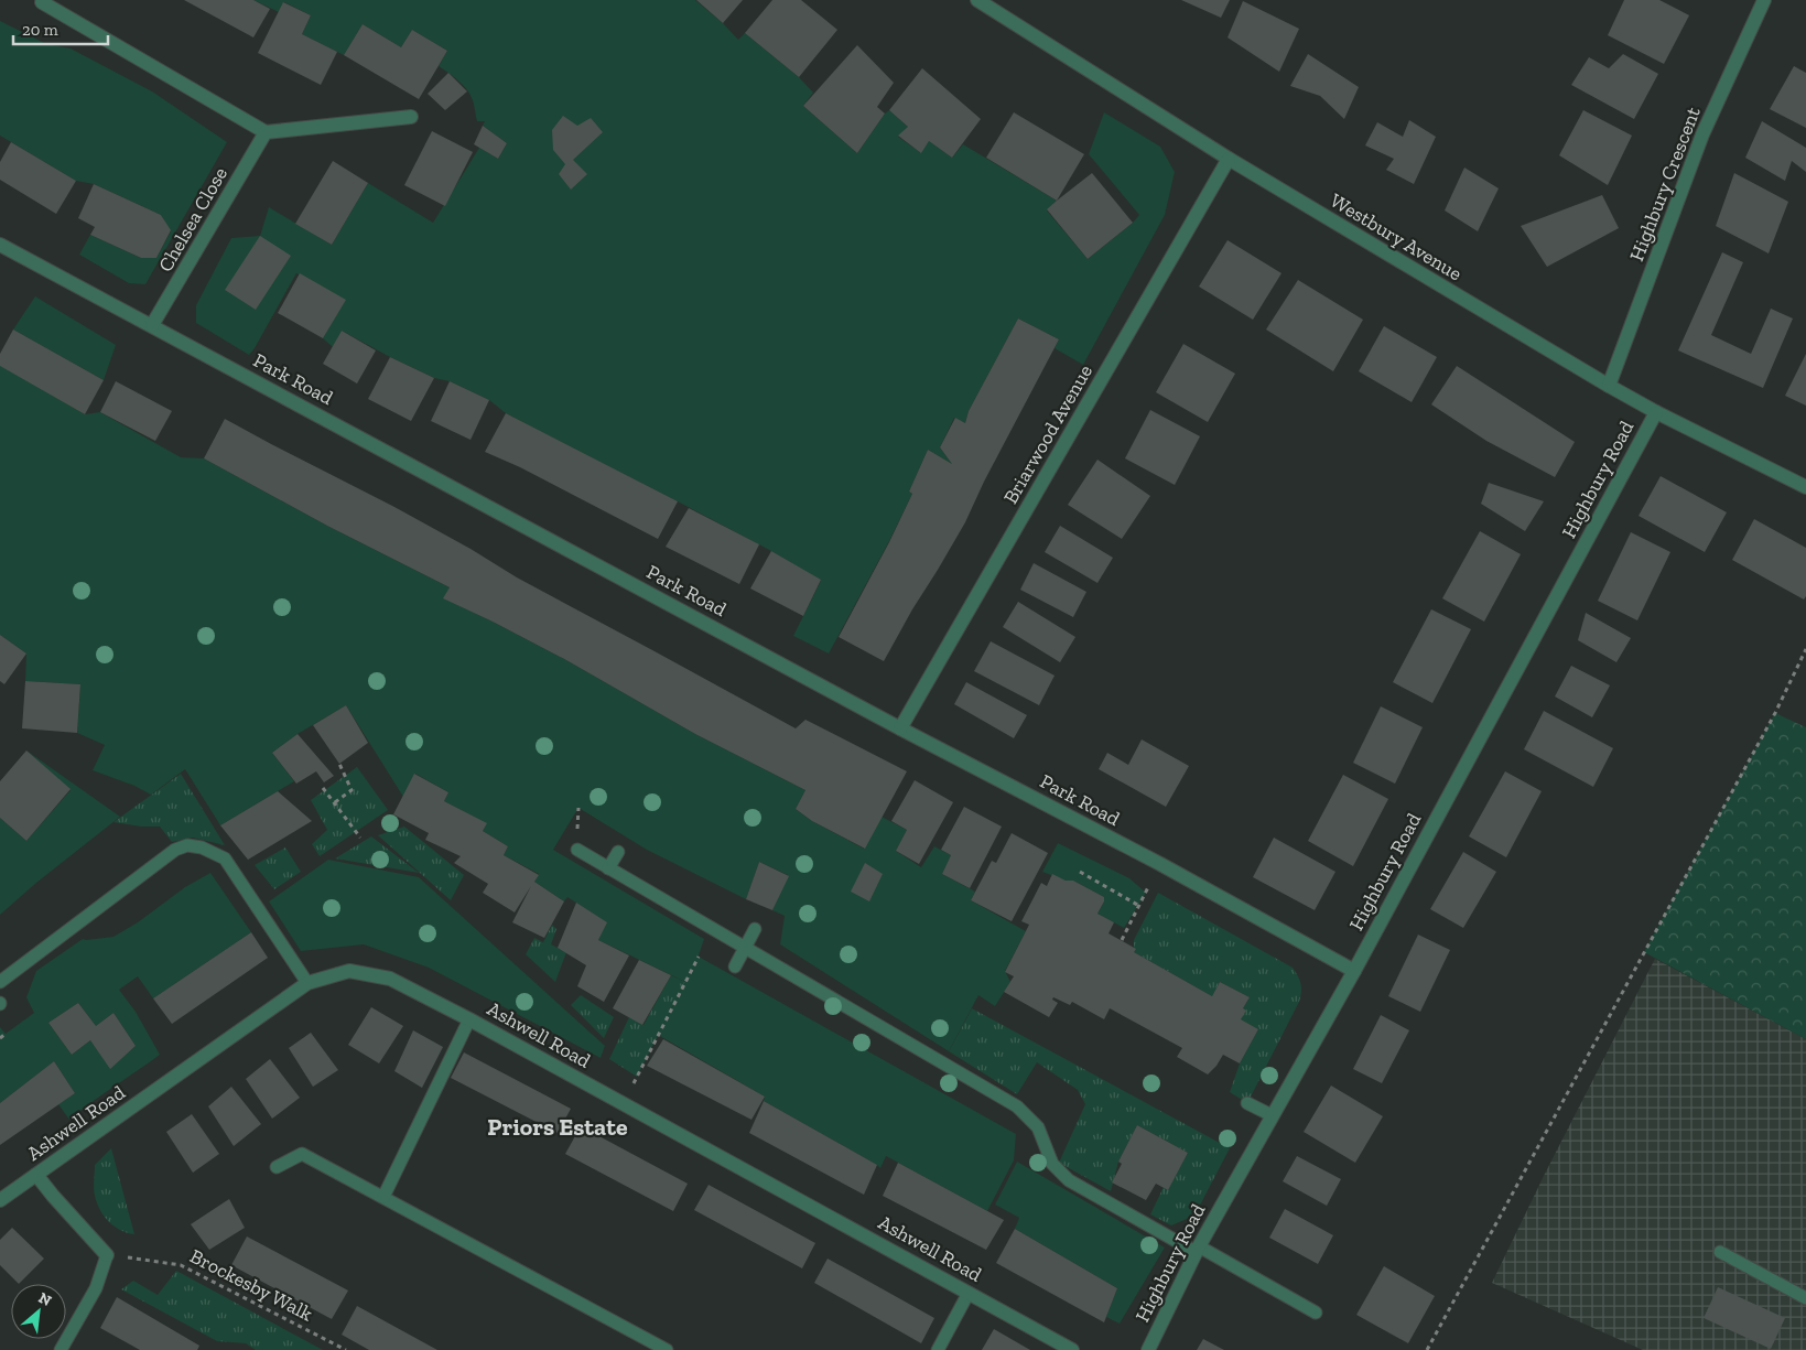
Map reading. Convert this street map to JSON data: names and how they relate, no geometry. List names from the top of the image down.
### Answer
{
  "streets": {
    "street": [
      "Highbury Crescent",
      "Chelsea Close",
      "Westbury Avenue",
      "Park Road",
      "Briarwood Avenue",
      "Highbury Road",
      "Ashwell Road"
    ],
    "path": ["Brockesby Walk"]
  },
  "crossings": [
    ["Highbury Crescent", "Westbury Avenue"],
    ["Chelsea Close", "Park Road"],
    ["Westbury Avenue", "Briarwood Avenue"],
    ["Westbury Avenue", "Highbury Road"],
    ["Park Road", "Briarwood Avenue"],
    ["Park Road", "Highbury Road"]
  ],
  "districts": ["Priors Estate"],
  "scale_bar": "20 m",
  "north": "top right"
}
